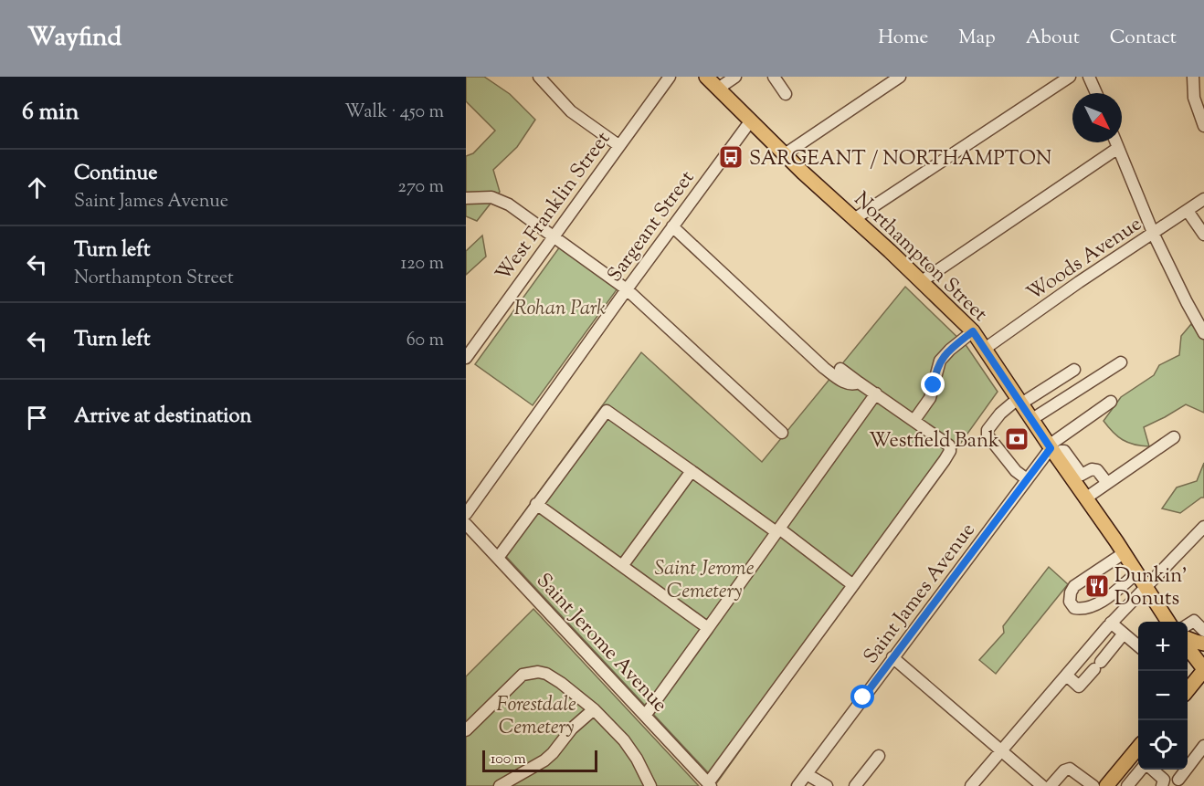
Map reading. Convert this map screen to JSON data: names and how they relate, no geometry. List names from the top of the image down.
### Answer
{
  "streets": {
    "main road": ["Northampton Street"],
    "street": [
      "West Franklin Street",
      "Sargeant Street",
      "Woods Avenue",
      "Saint James Avenue",
      "Saint Jerome Avenue"
    ]
  },
  "crossings": [
    ["Sargeant Street", "Northampton Street"],
    ["Northampton Street", "Woods Avenue"],
    ["Northampton Street", "Saint James Avenue"]
  ],
  "parks": ["Rohan Park", "Saint Jerome Cemetery", "Forestdale Cemetery"],
  "places": {
    "bus stop": ["SARGEANT / NORTHAMPTON"],
    "bank": ["Westfield Bank"],
    "restaurant": ["Dunkin' Donuts"]
  },
  "scale_bar": "100 m",
  "north": "bottom right",
  "page": {
    "header": "Wayfind",
    "nav": [
      "Home",
      "Map",
      "About",
      "Contact"
    ],
    "heading": ["6 min", "Walk · 450 m"],
    "list": [
      ["Continue", "Saint James Avenue", "270 m"],
      ["Turn left", "Northampton Street", "120 m"],
      ["Turn left", "60 m"],
      "Arrive at destination"
    ],
    "map_buttons": ["+", "−"],
    "scale": "100 m"
  }
}
